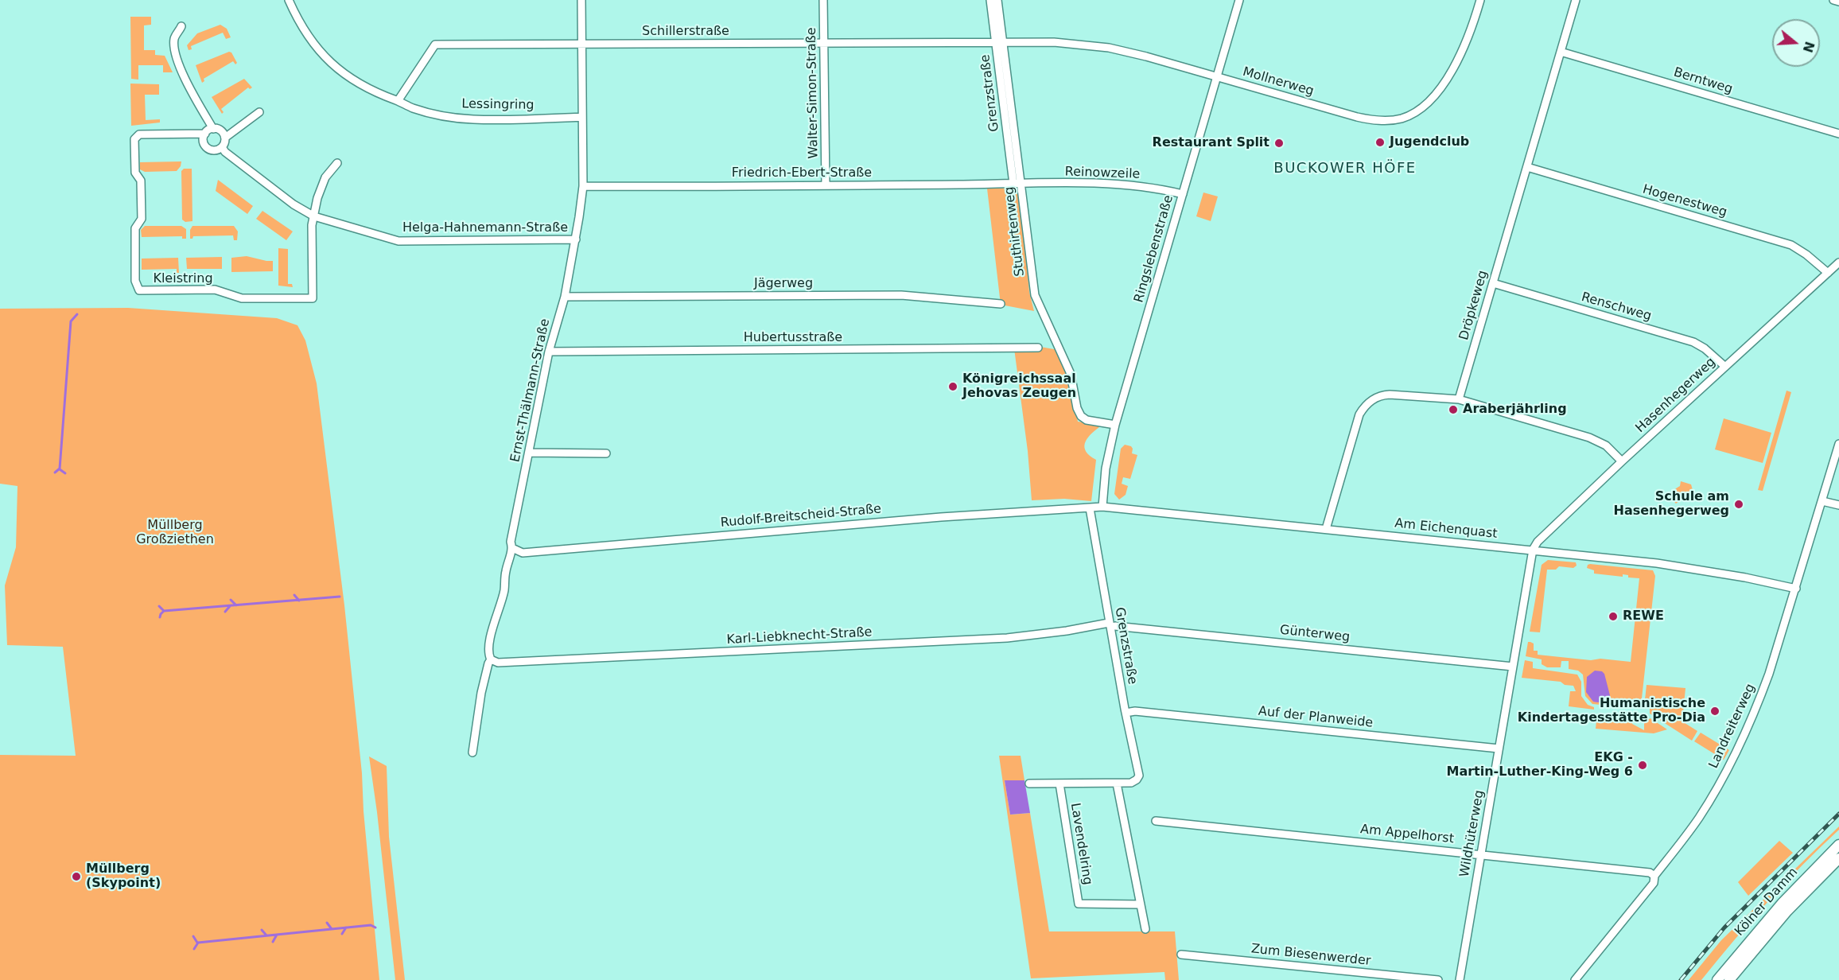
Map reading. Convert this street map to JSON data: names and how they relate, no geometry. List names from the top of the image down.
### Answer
{
  "streets": {
    "street": [
      "Schillerstraße",
      "Berntweg",
      "Mollnerweg",
      "Walter-Simon-Straße",
      "Grenzstraße",
      "Lessingring",
      "Friedrich-Ebert-Straße",
      "Reinowzeile",
      "Hogenestweg",
      "Helga-Hahnemann-Straße",
      "Stuthirtenweg",
      "Ringslebenstraße",
      "Kleistring",
      "Jägerweg",
      "Dröpkeweg",
      "Renschweg",
      "Hubertusstraße",
      "Ernst-Thälmann-Straße",
      "Hasenhegerweg",
      "Rudolf-Breitscheid-Straße",
      "Am Eichenquast",
      "Günterweg",
      "Karl-Liebknecht-Straße",
      "Auf der Planweide",
      "Landreiterweg",
      "Wildhüterweg",
      "Am Appelhorst",
      "Lavendelring",
      "Kölner Damm",
      "Zum Biesenwerder"
    ]
  },
  "crossings": [
    ["Schillerstraße", "Mollnerweg"],
    ["Schillerstraße", "Walter-Simon-Straße"],
    ["Schillerstraße", "Grenzstraße"],
    ["Schillerstraße", "Lessingring"],
    ["Schillerstraße", "Stuthirtenweg"],
    ["Schillerstraße", "Ernst-Thälmann-Straße"],
    ["Berntweg", "Dröpkeweg"],
    ["Mollnerweg", "Grenzstraße"],
    ["Mollnerweg", "Stuthirtenweg"],
    ["Mollnerweg", "Ringslebenstraße"],
    ["Walter-Simon-Straße", "Friedrich-Ebert-Straße"],
    ["Grenzstraße", "Stuthirtenweg"],
    ["Grenzstraße", "Rudolf-Breitscheid-Straße"],
    ["Grenzstraße", "Am Eichenquast"],
    ["Grenzstraße", "Günterweg"],
    ["Grenzstraße", "Karl-Liebknecht-Straße"],
    ["Grenzstraße", "Lavendelring"],
    ["Lessingring", "Ernst-Thälmann-Straße"],
    ["Friedrich-Ebert-Straße", "Reinowzeile"],
    ["Friedrich-Ebert-Straße", "Stuthirtenweg"],
    ["Friedrich-Ebert-Straße", "Ernst-Thälmann-Straße"],
    ["Reinowzeile", "Stuthirtenweg"],
    ["Reinowzeile", "Ringslebenstraße"],
    ["Hogenestweg", "Dröpkeweg"],
    ["Hogenestweg", "Hasenhegerweg"],
    ["Helga-Hahnemann-Straße", "Kleistring"],
    ["Helga-Hahnemann-Straße", "Ernst-Thälmann-Straße"],
    ["Stuthirtenweg", "Ringslebenstraße"],
    ["Ringslebenstraße", "Am Eichenquast"],
    ["Jägerweg", "Ernst-Thälmann-Straße"],
    ["Dröpkeweg", "Renschweg"],
    ["Renschweg", "Hasenhegerweg"],
    ["Hubertusstraße", "Ernst-Thälmann-Straße"],
    ["Ernst-Thälmann-Straße", "Rudolf-Breitscheid-Straße"],
    ["Ernst-Thälmann-Straße", "Karl-Liebknecht-Straße"],
    ["Hasenhegerweg", "Am Eichenquast"],
    ["Hasenhegerweg", "Wildhüterweg"],
    ["Rudolf-Breitscheid-Straße", "Am Eichenquast"],
    ["Am Eichenquast", "Landreiterweg"],
    ["Am Eichenquast", "Wildhüterweg"],
    ["Günterweg", "Karl-Liebknecht-Straße"],
    ["Günterweg", "Wildhüterweg"],
    ["Auf der Planweide", "Wildhüterweg"],
    ["Landreiterweg", "Am Appelhorst"],
    ["Wildhüterweg", "Am Appelhorst"]
  ],
  "districts": ["BUCKOWER HÖFE"],
  "parks": ["Müllberg Großziethen"],
  "places": [
    "Jugendclub",
    "Restaurant Split",
    "Königreichssaal Jehovas Zeugen",
    "Araberjährling",
    "Schule am Hasenhegerweg",
    "REWE",
    "Humanistische Kindertagesstätte Pro-Dia",
    "EKG - Martin-Luther-King-Weg 6",
    "Müllberg (Skypoint)"
  ],
  "north": "right"
}
